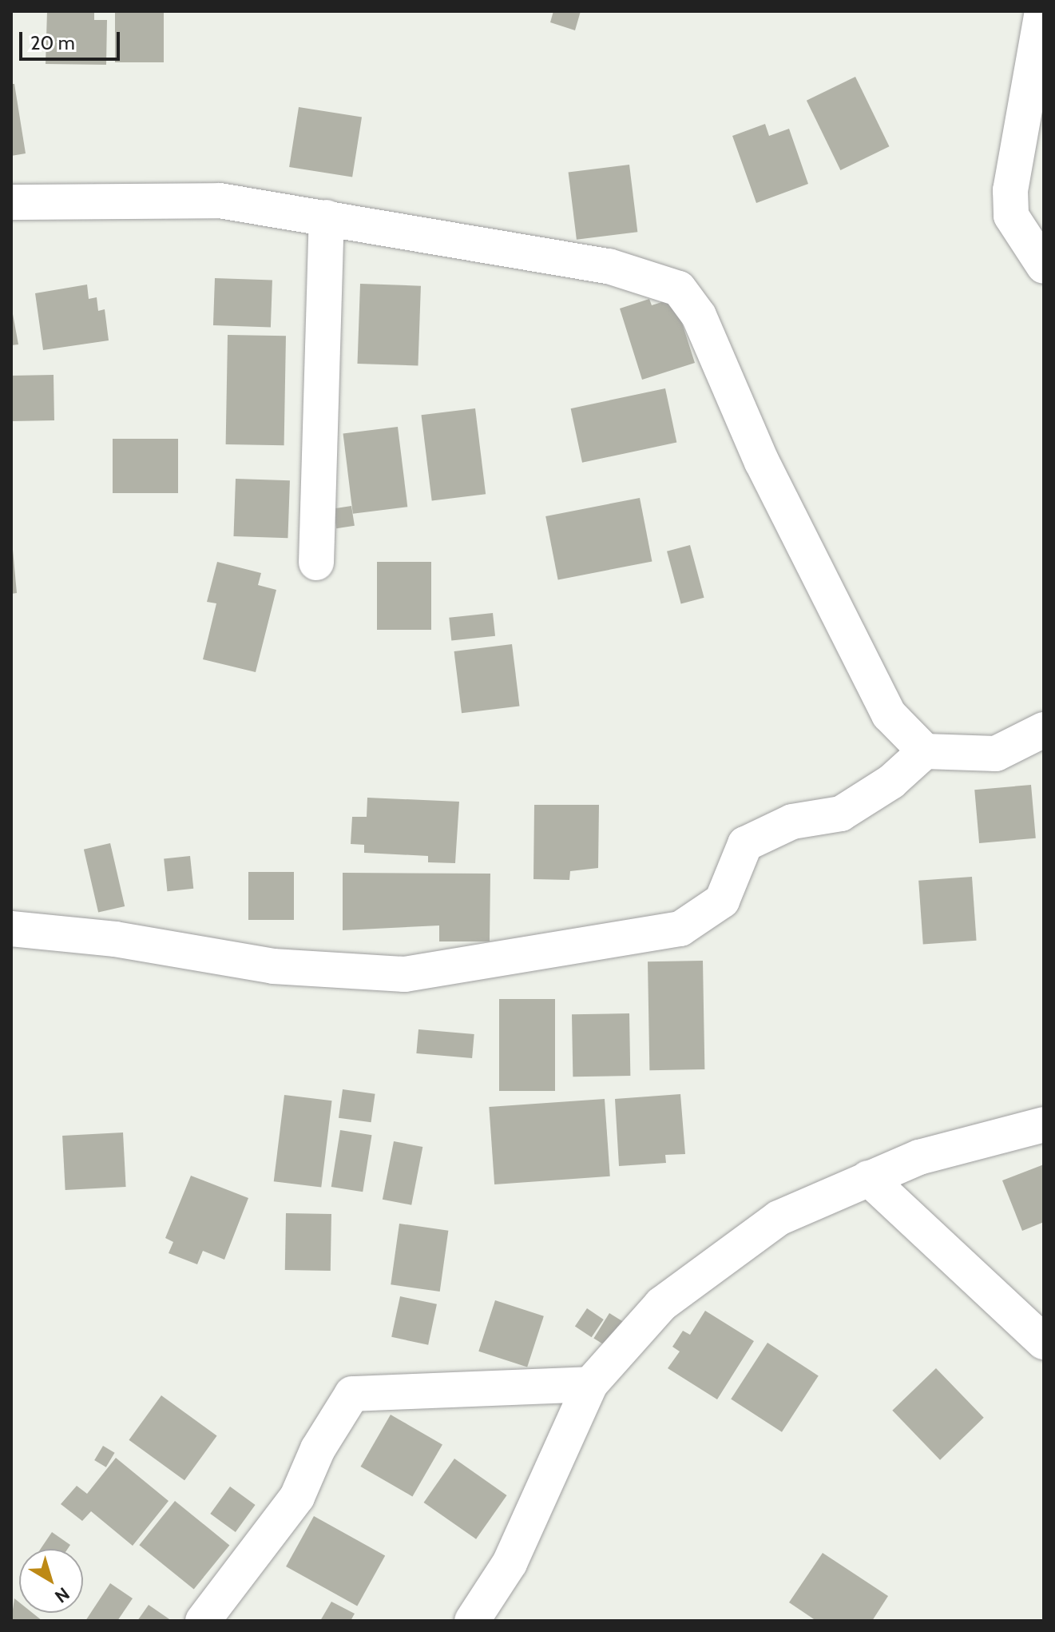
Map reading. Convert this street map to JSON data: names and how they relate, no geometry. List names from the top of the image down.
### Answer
{
  "scale_bar": "20 m",
  "north": "bottom right"
}
